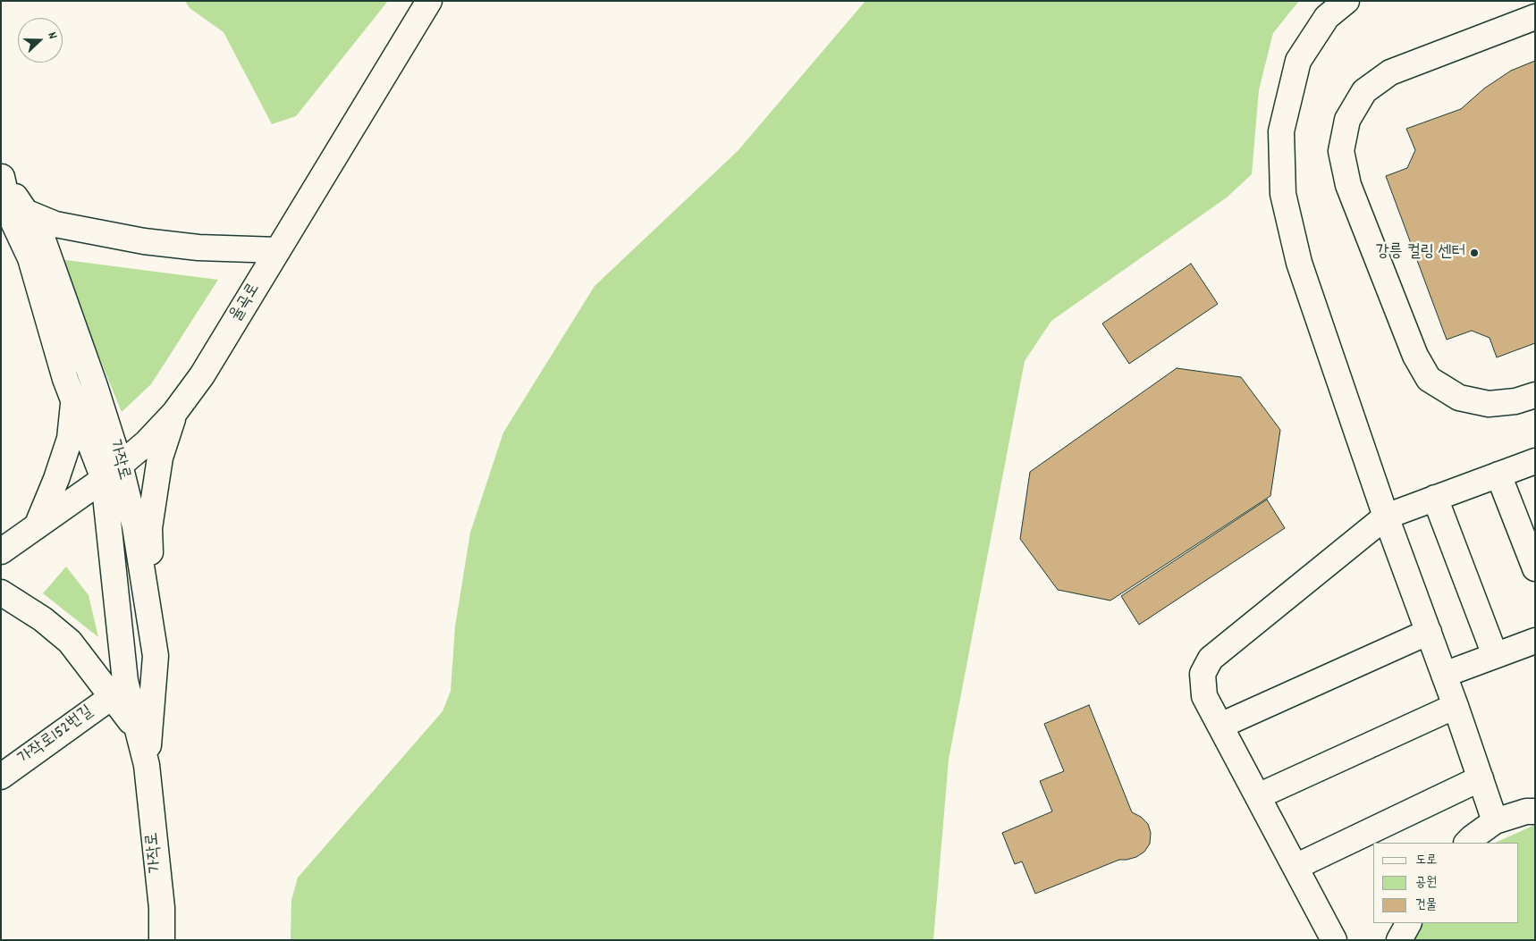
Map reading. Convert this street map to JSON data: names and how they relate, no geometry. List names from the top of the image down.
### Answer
{
  "streets": {
    "street": ["율곡로", "가작로", "가작로152번길"]
  },
  "crossings": [
    ["율곡로", "가작로"]
  ],
  "places": ["강릉 컬링 센터"],
  "legend": ["도로", "공원", "건물"],
  "north": "right"
}
